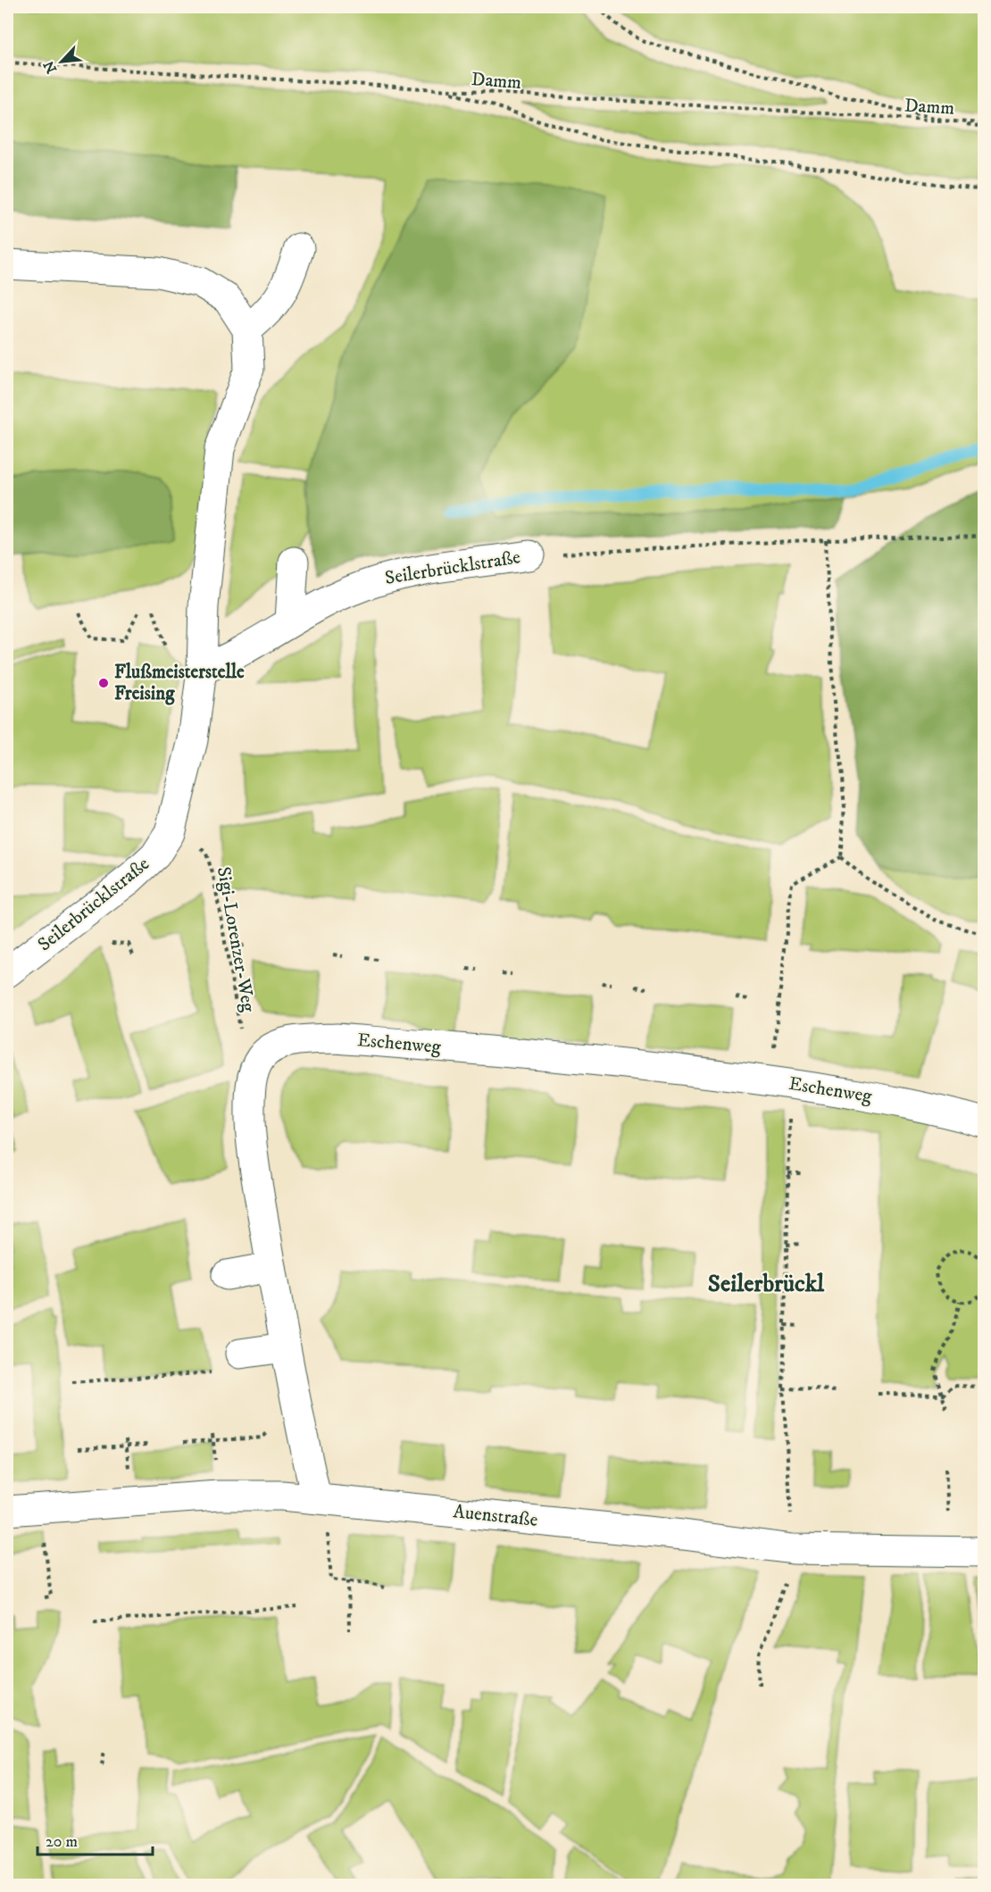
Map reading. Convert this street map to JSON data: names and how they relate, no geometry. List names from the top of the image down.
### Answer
{
  "streets": {
    "street": ["Seilerbrücklstraße", "Eschenweg", "Auenstraße"],
    "path": ["Damm", "Sigi-Lorenzer-Weg"]
  },
  "crossings": [
    ["Seilerbrücklstraße", "Sigi-Lorenzer-Weg"],
    ["Sigi-Lorenzer-Weg", "Eschenweg"],
    ["Eschenweg", "Auenstraße"]
  ],
  "districts": ["Seilerbrückl"],
  "places": ["Flußmeisterstelle Freising"],
  "scale_bar": "20 m",
  "north": "bottom left"
}
